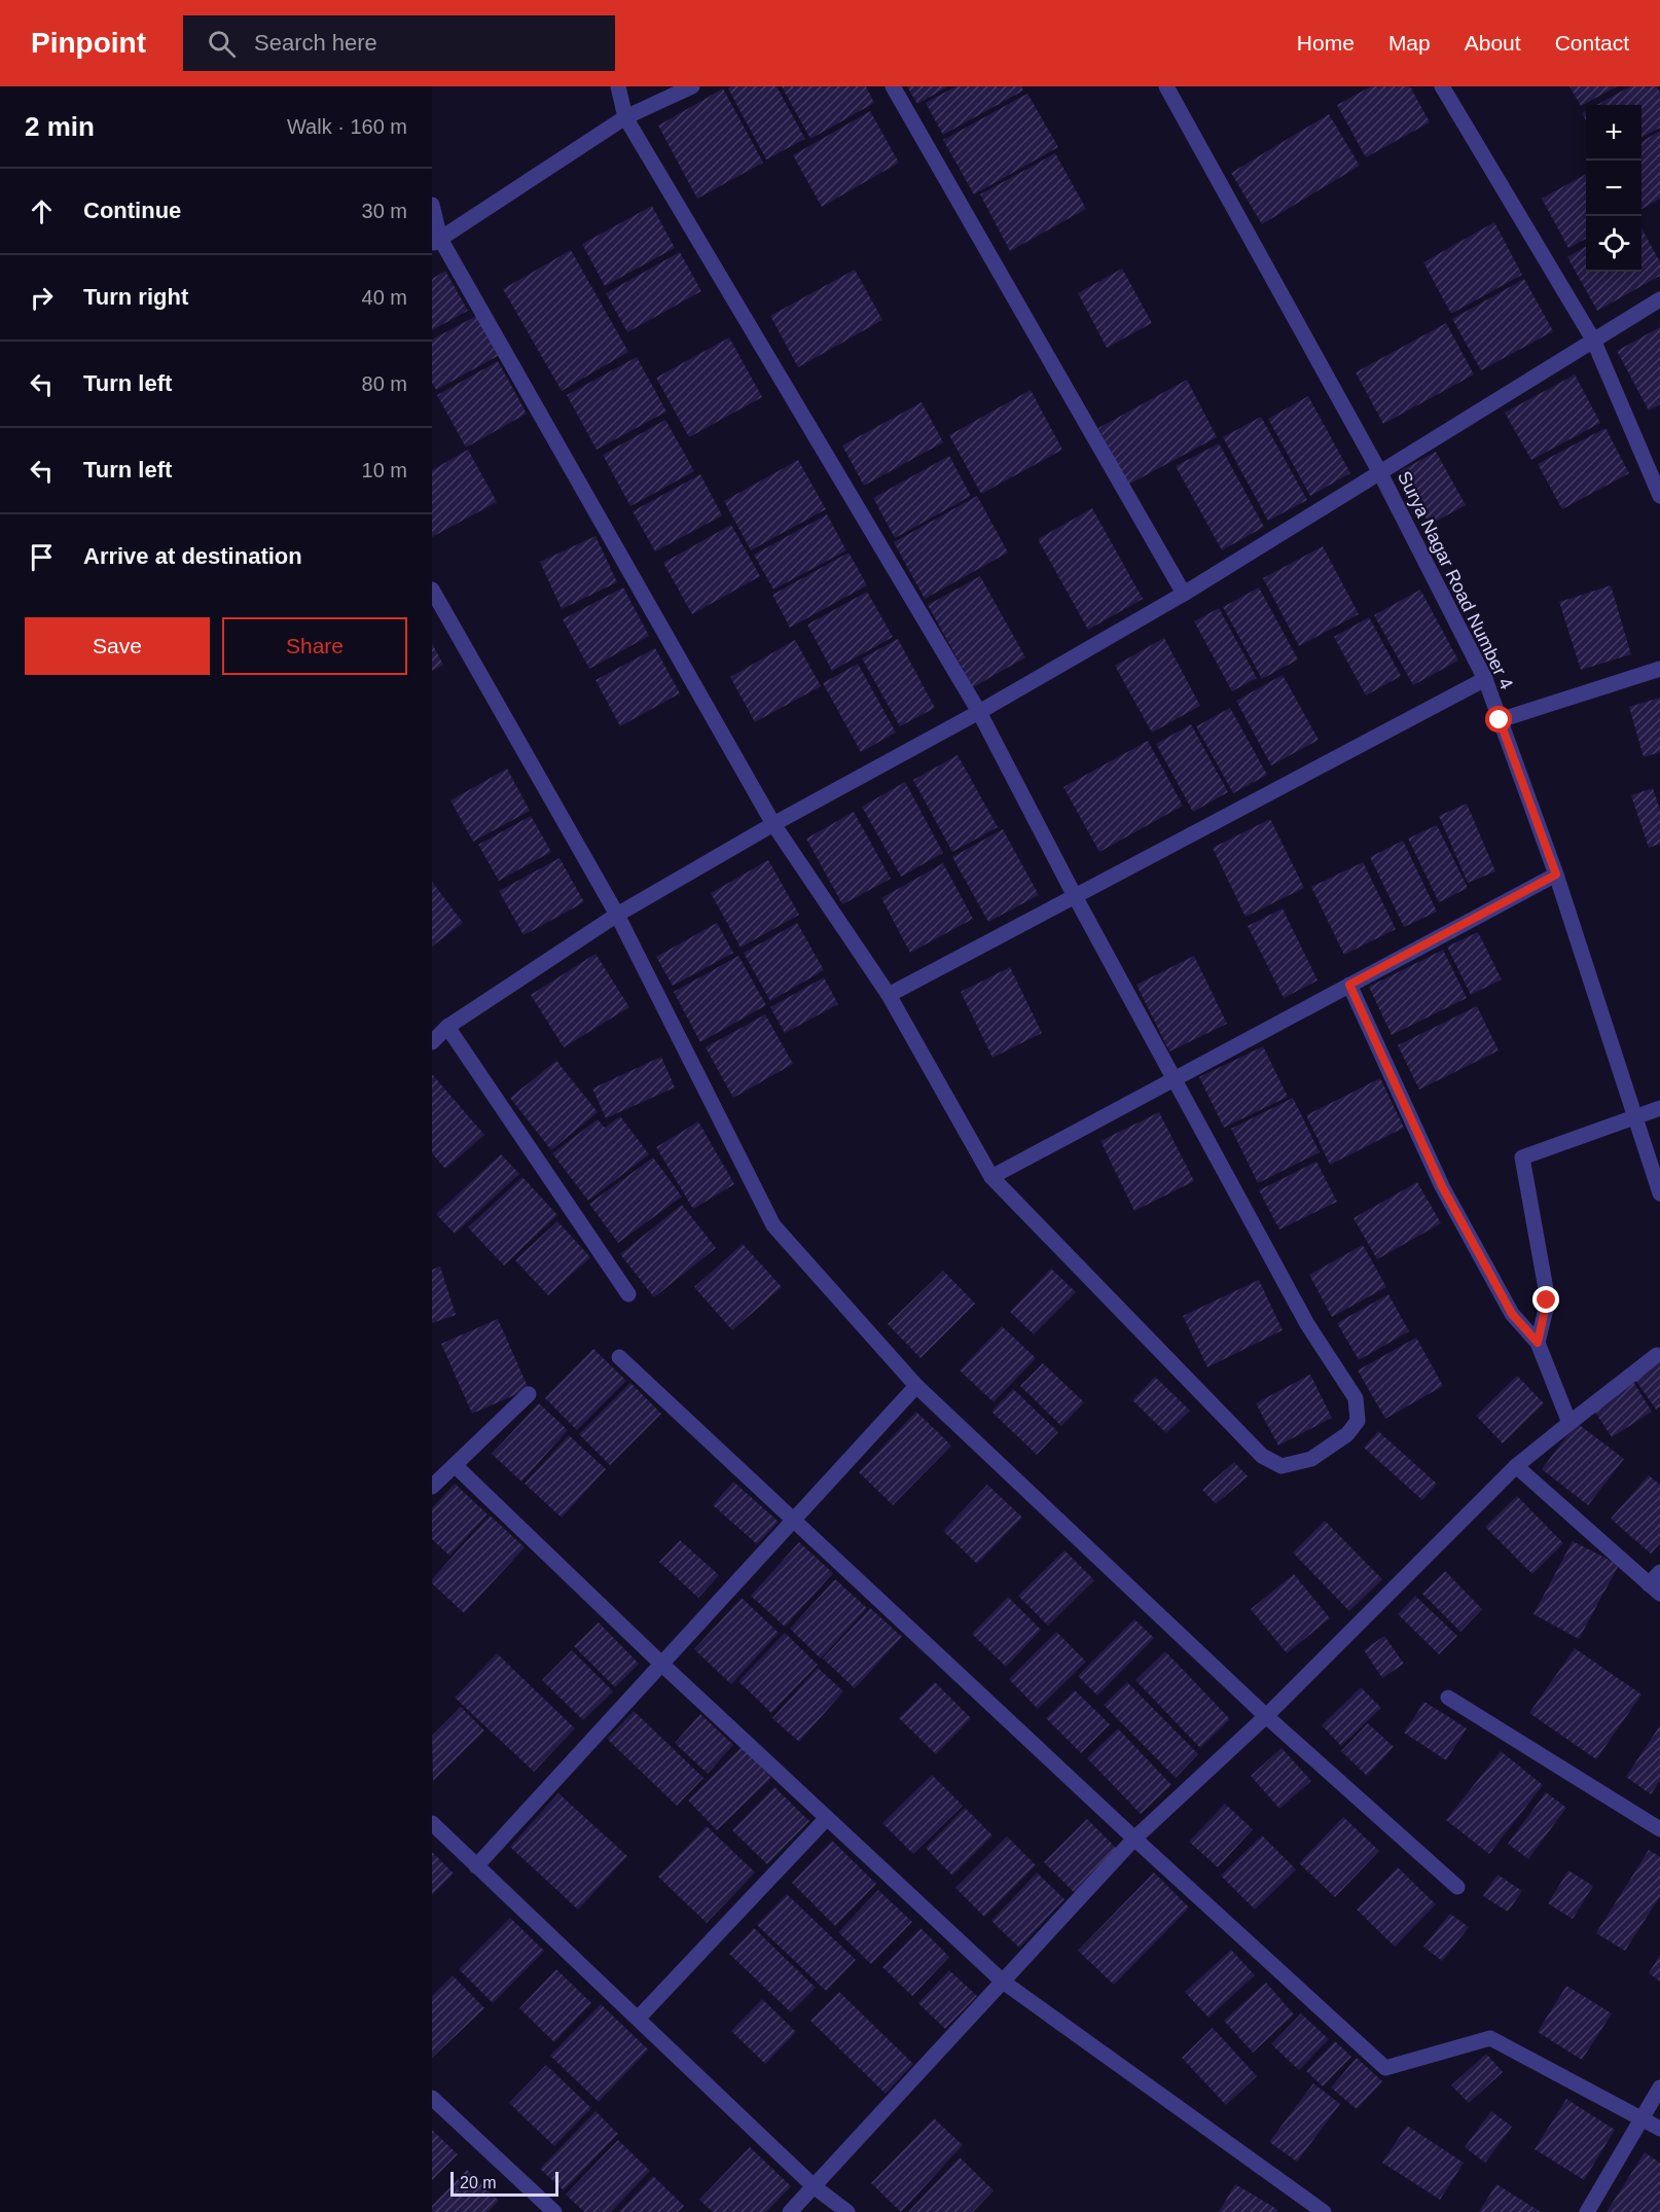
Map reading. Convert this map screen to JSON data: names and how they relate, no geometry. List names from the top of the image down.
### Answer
{
  "streets": {
    "street": ["Surya Nagar Road Number 4"]
  },
  "scale_bar": "20 m",
  "page": {
    "header": "Pinpoint",
    "search": "Search here",
    "nav": [
      "Home",
      "Map",
      "About",
      "Contact"
    ],
    "heading": ["2 min", "Walk · 160 m"],
    "map_buttons": ["+", "−"],
    "list": [
      ["Continue", "30 m"],
      ["Turn right", "40 m"],
      ["Turn left", "80 m"],
      ["Turn left", "10 m"],
      "Arrive at destination"
    ],
    "buttons": ["Save", "Share"],
    "scale": "20 m"
  }
}
